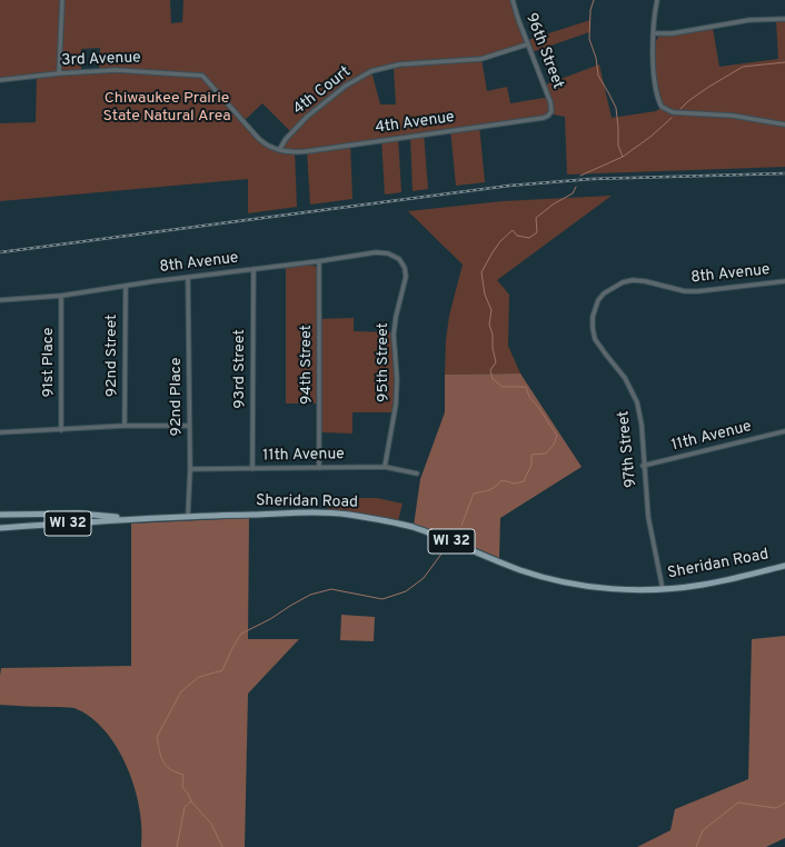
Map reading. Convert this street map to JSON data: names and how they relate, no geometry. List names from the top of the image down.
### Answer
{
  "streets": {
    "main road": ["Sheridan Road", "WI 32"],
    "street": [
      "96th Street",
      "3rd Avenue",
      "4th Court",
      "4th Avenue",
      "8th Avenue",
      "92nd Street",
      "91st Place",
      "95th Street",
      "94th Street",
      "93rd Street",
      "92nd Place",
      "11th Avenue",
      "97th Street"
    ]
  },
  "crossings": [
    ["96th Street", "4th Court"],
    ["96th Street", "4th Avenue"],
    ["3rd Avenue", "4th Court"],
    ["3rd Avenue", "4th Avenue"],
    ["4th Court", "4th Avenue"],
    ["8th Avenue", "92nd Street"],
    ["8th Avenue", "91st Place"],
    ["8th Avenue", "95th Street"],
    ["8th Avenue", "94th Street"],
    ["8th Avenue", "93rd Street"],
    ["8th Avenue", "92nd Place"],
    ["8th Avenue", "97th Street"],
    ["95th Street", "11th Avenue"],
    ["94th Street", "11th Avenue"],
    ["93rd Street", "11th Avenue"],
    ["92nd Place", "11th Avenue"],
    ["92nd Place", "Sheridan Road"],
    ["11th Avenue", "97th Street"],
    ["97th Street", "Sheridan Road"]
  ],
  "parks": ["Chiwaukee Prairie State Natural Area"]
}
